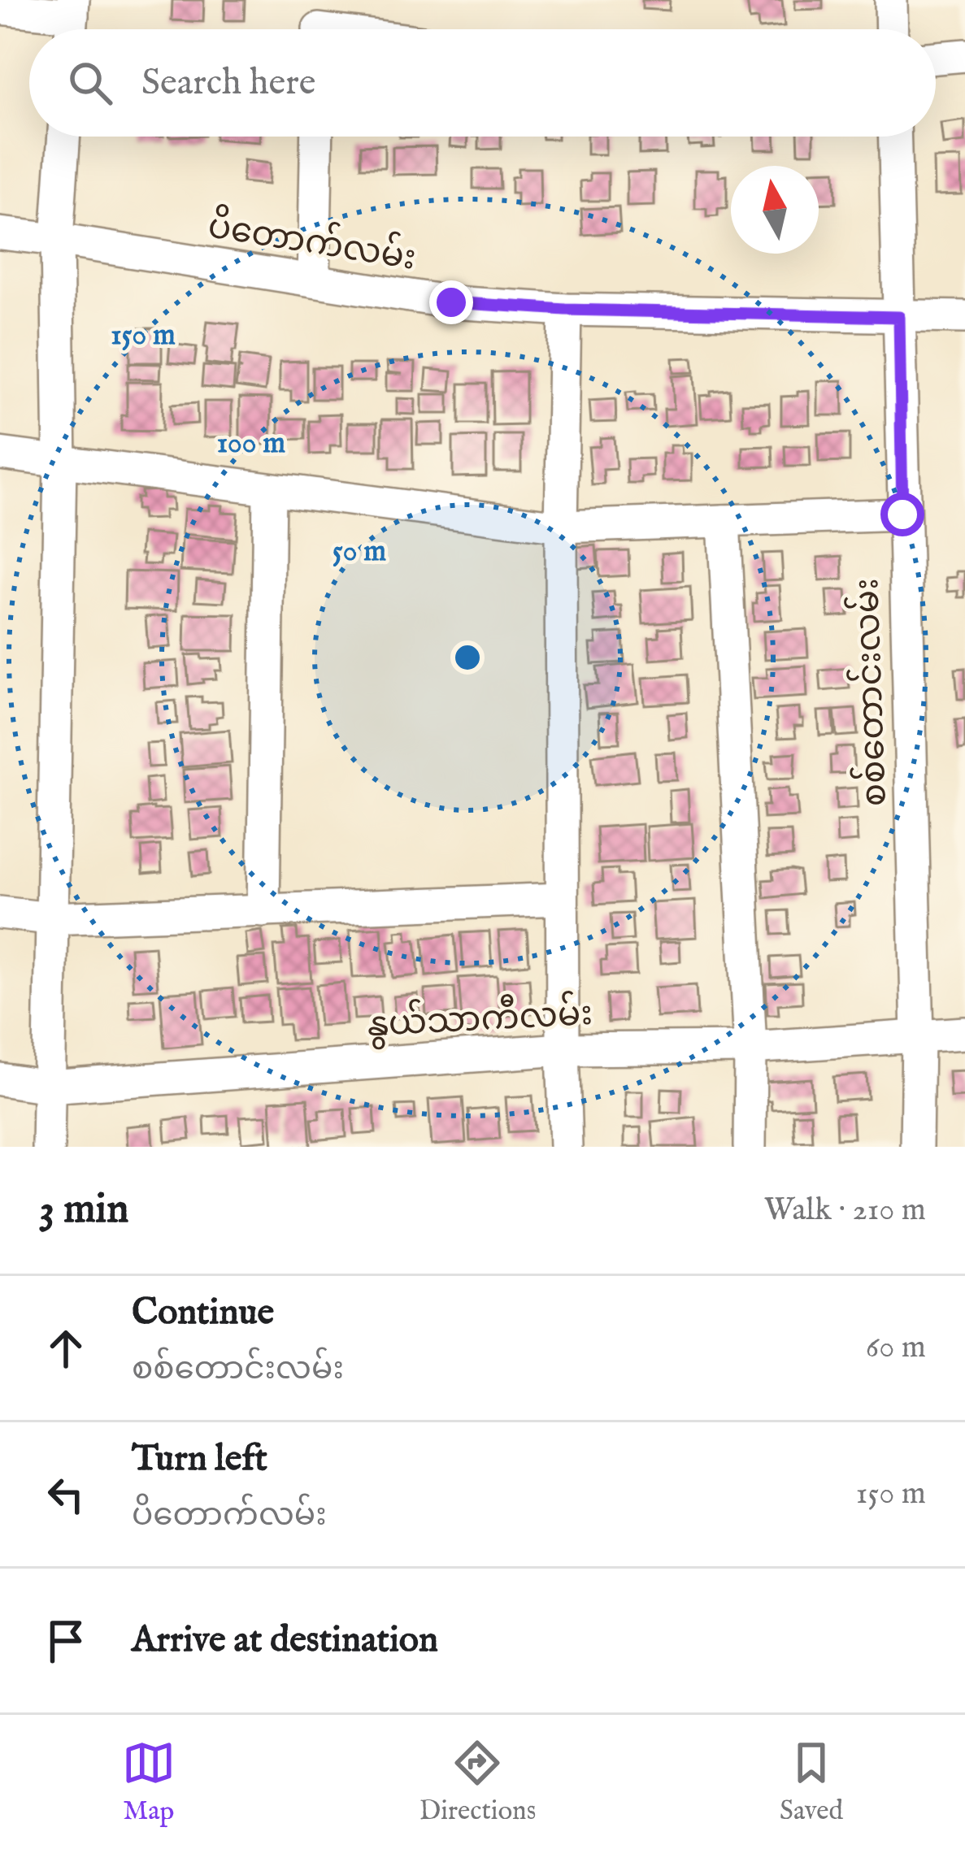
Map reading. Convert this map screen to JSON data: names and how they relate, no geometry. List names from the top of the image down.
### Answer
{
  "streets": {
    "street": ["ပိတောက်လမ်း", "စစ်တောင်းလမ်း", "နွယ်သာကီလမ်း"]
  },
  "crossings": [
    ["ပိတောက်လမ်း", "စစ်တောင်းလမ်း"],
    ["စစ်တောင်းလမ်း", "နွယ်သာကီလမ်း"]
  ],
  "north": "top",
  "page": {
    "search": "Search here",
    "heading": ["3 min", "Walk · 210 m"],
    "list": [
      ["Continue", "စစ်တောင်းလမ်း", "60 m"],
      ["Turn left", "ပိတောက်လမ်း", "150 m"],
      "Arrive at destination"
    ],
    "nav": ["Map", "Directions", "Saved"]
  },
  "rings": ["150 m", "100 m", "50 m"]
}
